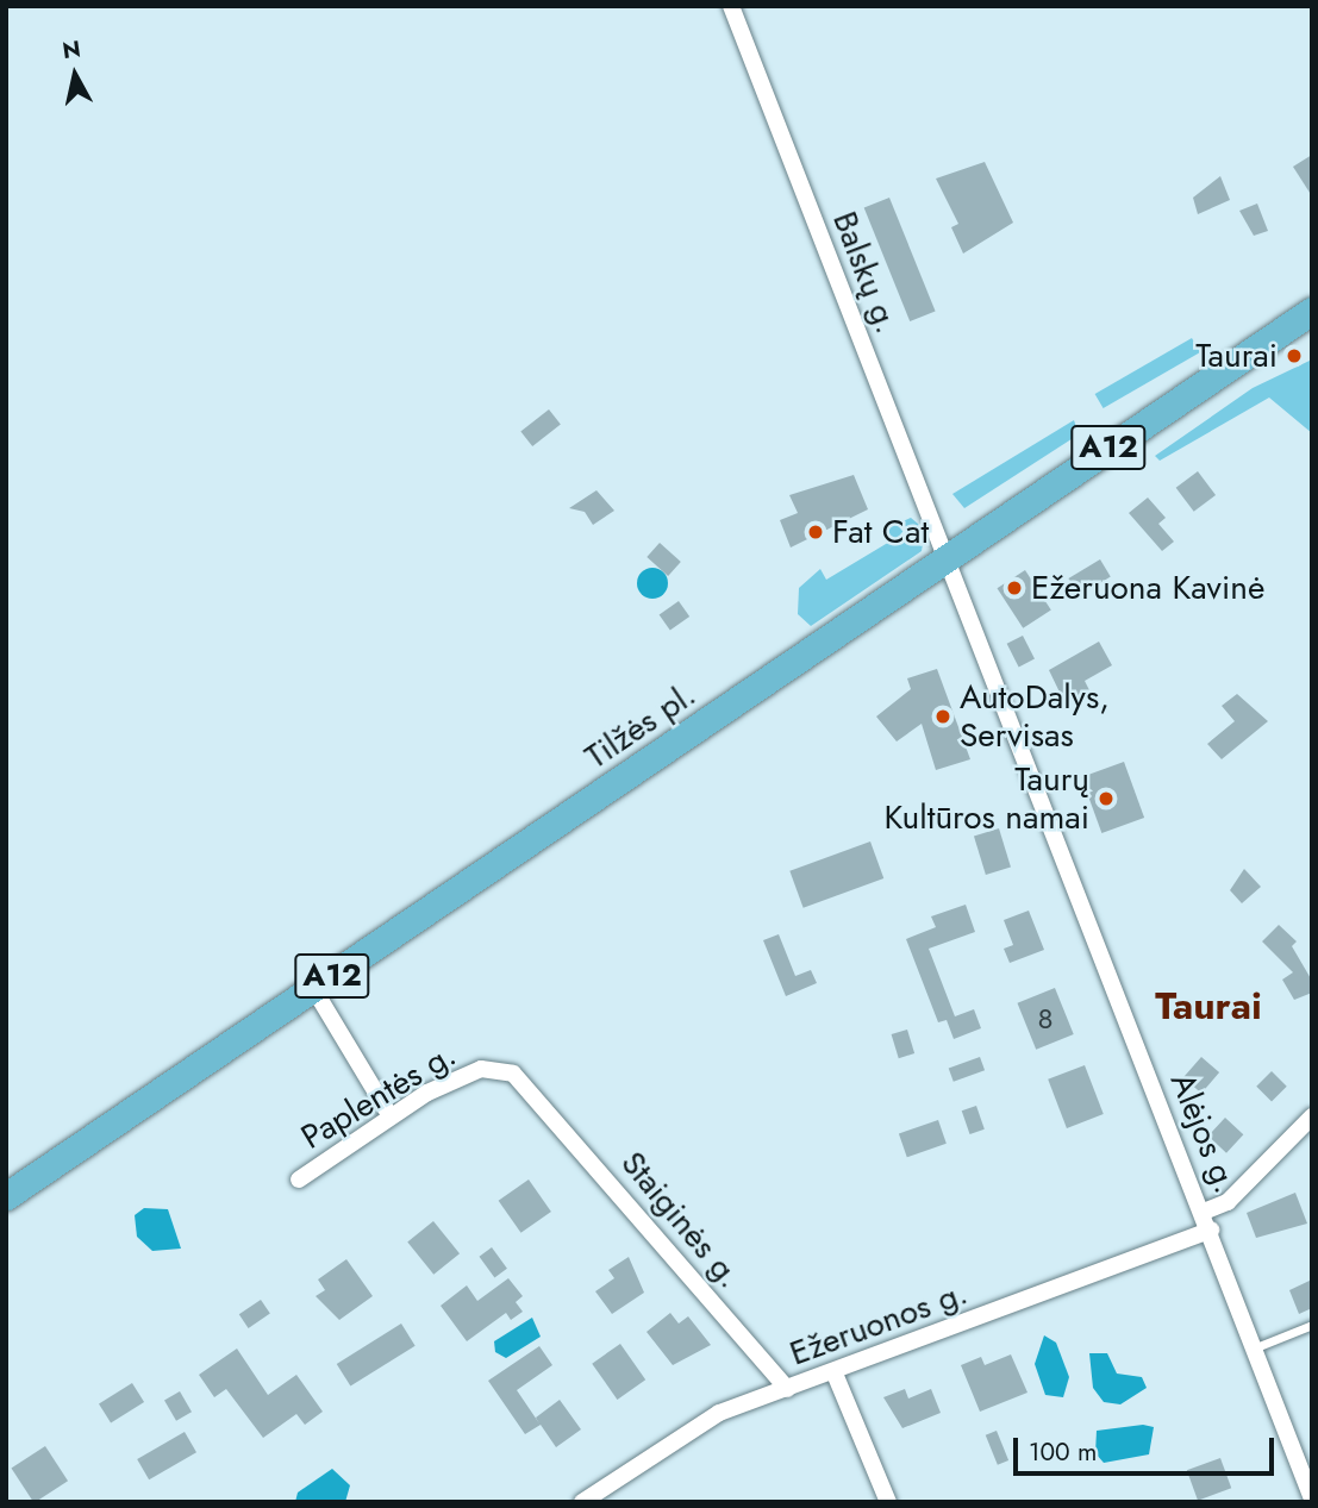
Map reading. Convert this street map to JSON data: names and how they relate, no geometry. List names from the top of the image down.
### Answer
{
  "streets": {
    "highway": ["A12", "Tilžės pl."],
    "street": [
      "Balskų g.",
      "Paplentės g.",
      "Alėjos g.",
      "Staiginės g.",
      "Ežeruonos g."
    ]
  },
  "crossings": [
    ["Balskų g.", "Tilžės pl."],
    ["Balskų g.", "Alėjos g."],
    ["Tilžės pl.", "Alėjos g."],
    ["Paplentės g.", "Staiginės g."],
    ["Alėjos g.", "Ežeruonos g."],
    ["Staiginės g.", "Ežeruonos g."]
  ],
  "districts": ["Taurai"],
  "places": [
    "Taurai",
    "Fat Cat",
    "Ežeruona Kavinė",
    "AutoDalys, Servisas",
    "Taurų Kultūros namai"
  ],
  "house_numbers": ["8"],
  "scale_bar": "100 m",
  "north": "top"
}
